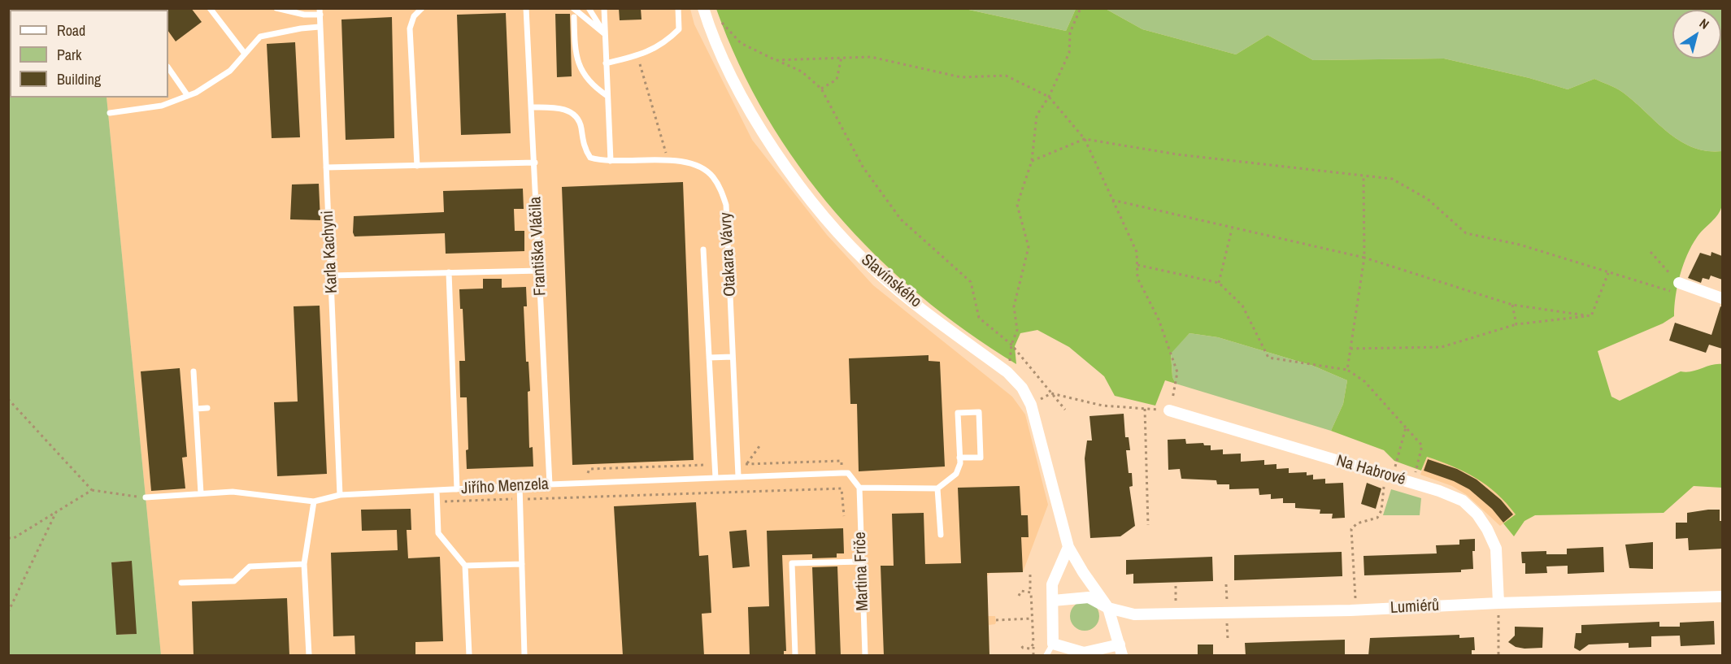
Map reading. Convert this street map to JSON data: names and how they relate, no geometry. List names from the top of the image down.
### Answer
{
  "streets": {
    "street": ["Slavínského", "Na Habrové", "Lumiérů"],
    "lane": [
      "Františka Vláčila",
      "Karla Kachyni",
      "Otakara Vávry",
      "Jiřího Menzela",
      "Martina Friče"
    ]
  },
  "crossings": [
    ["Františka Vláčila", "Otakara Vávry"],
    ["Františka Vláčila", "Jiřího Menzela"],
    ["Karla Kachyni", "Jiřího Menzela"],
    ["Otakara Vávry", "Jiřího Menzela"],
    ["Slavínského", "Lumiérů"],
    ["Na Habrové", "Lumiérů"],
    ["Jiřího Menzela", "Martina Friče"]
  ],
  "legend": ["Road", "Park", "Building"],
  "north": "top right"
}
